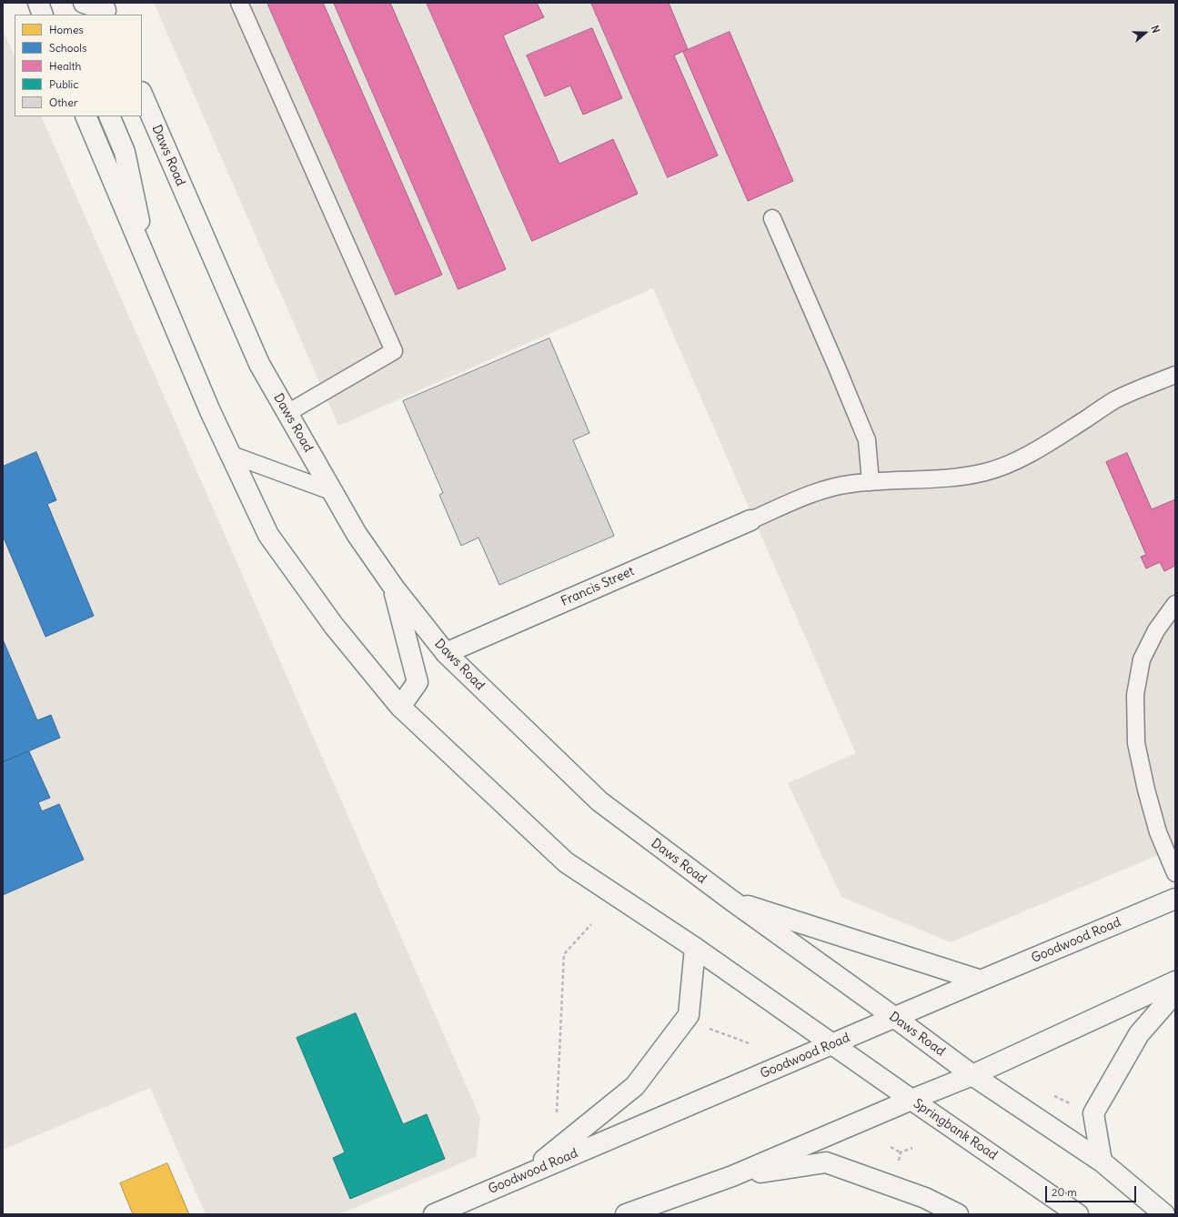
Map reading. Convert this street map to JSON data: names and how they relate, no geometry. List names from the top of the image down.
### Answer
{
  "streets": {
    "main road": [
      "Daws Road",
      "Francis Street",
      "Goodwood Road",
      "Springbank Road"
    ]
  },
  "crossings": [
    ["Daws Road", "Francis Street"],
    ["Daws Road", "Goodwood Road"],
    ["Goodwood Road", "Springbank Road"]
  ],
  "legend": [
    "Homes",
    "Schools",
    "Health",
    "Public",
    "Other"
  ],
  "scale_bar": "20 m",
  "north": "right"
}
